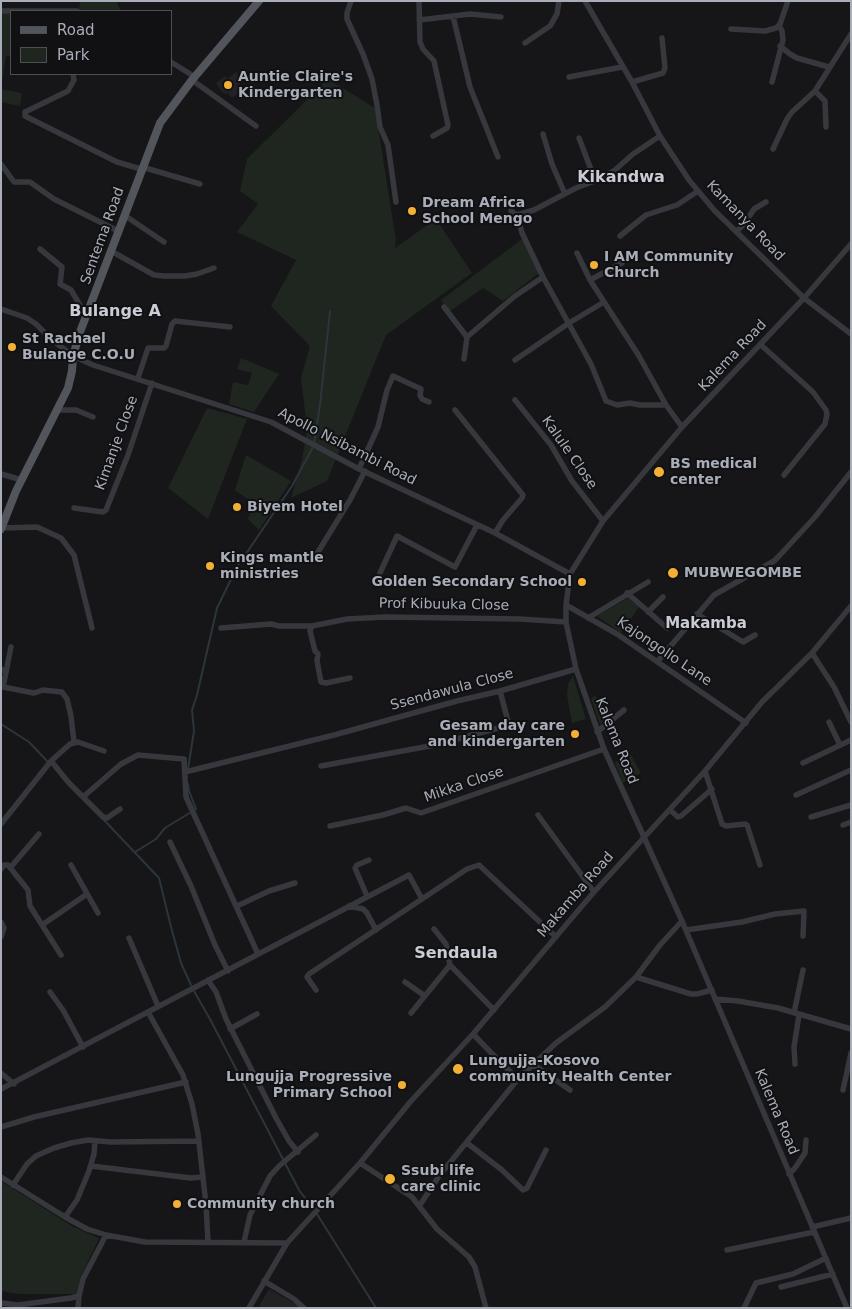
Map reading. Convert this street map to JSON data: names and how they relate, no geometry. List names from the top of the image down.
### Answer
{
  "streets": {
    "main road": ["Sentema Road"],
    "street": [
      "Kamanya Road",
      "Kalema Road",
      "Kimanje Close",
      "Apollo Nsibambi Road",
      "Kalule Close",
      "Prof Kibuuka Close",
      "Kajongollo Lane",
      "Ssendawula Close",
      "Mikka Close",
      "Makamba Road"
    ]
  },
  "crossings": [
    ["Kamanya Road", "Kalema Road"],
    ["Sentema Road", "Apollo Nsibambi Road"],
    ["Kalema Road", "Apollo Nsibambi Road"],
    ["Kalema Road", "Kalule Close"],
    ["Kalema Road", "Prof Kibuuka Close"],
    ["Kalema Road", "Kajongollo Lane"],
    ["Kalema Road", "Ssendawula Close"],
    ["Kalema Road", "Mikka Close"],
    ["Kalema Road", "Makamba Road"],
    ["Kimanje Close", "Apollo Nsibambi Road"],
    ["Kajongollo Lane", "Makamba Road"]
  ],
  "districts": [
    "Kikandwa",
    "Bulange A",
    "Makamba",
    "Sendaula"
  ],
  "places": [
    "Auntie Claire's Kindergarten",
    "Dream Africa School Mengo",
    "I AM Community Church",
    "St Rachael Bulange C.O.U",
    "BS medical center",
    "Biyem Hotel",
    "Kings mantle ministries",
    "MUBWEGOMBE",
    "Golden Secondary School",
    "Gesam day care and kindergarten",
    "Lungujja-Kosovo community Health Center",
    "Lungujja Progressive Primary School",
    "Ssubi life care clinic",
    "Community church"
  ],
  "legend": ["Road", "Park"]
}
